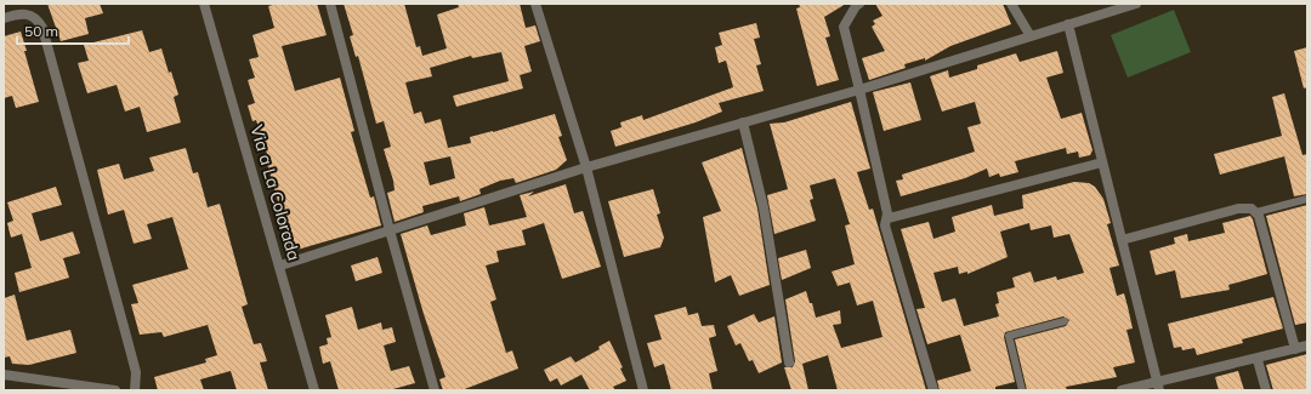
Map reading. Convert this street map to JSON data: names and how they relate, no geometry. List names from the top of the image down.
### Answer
{
  "streets": {
    "street": ["Via a La Colorada"]
  },
  "scale_bar": "50 m"
}
